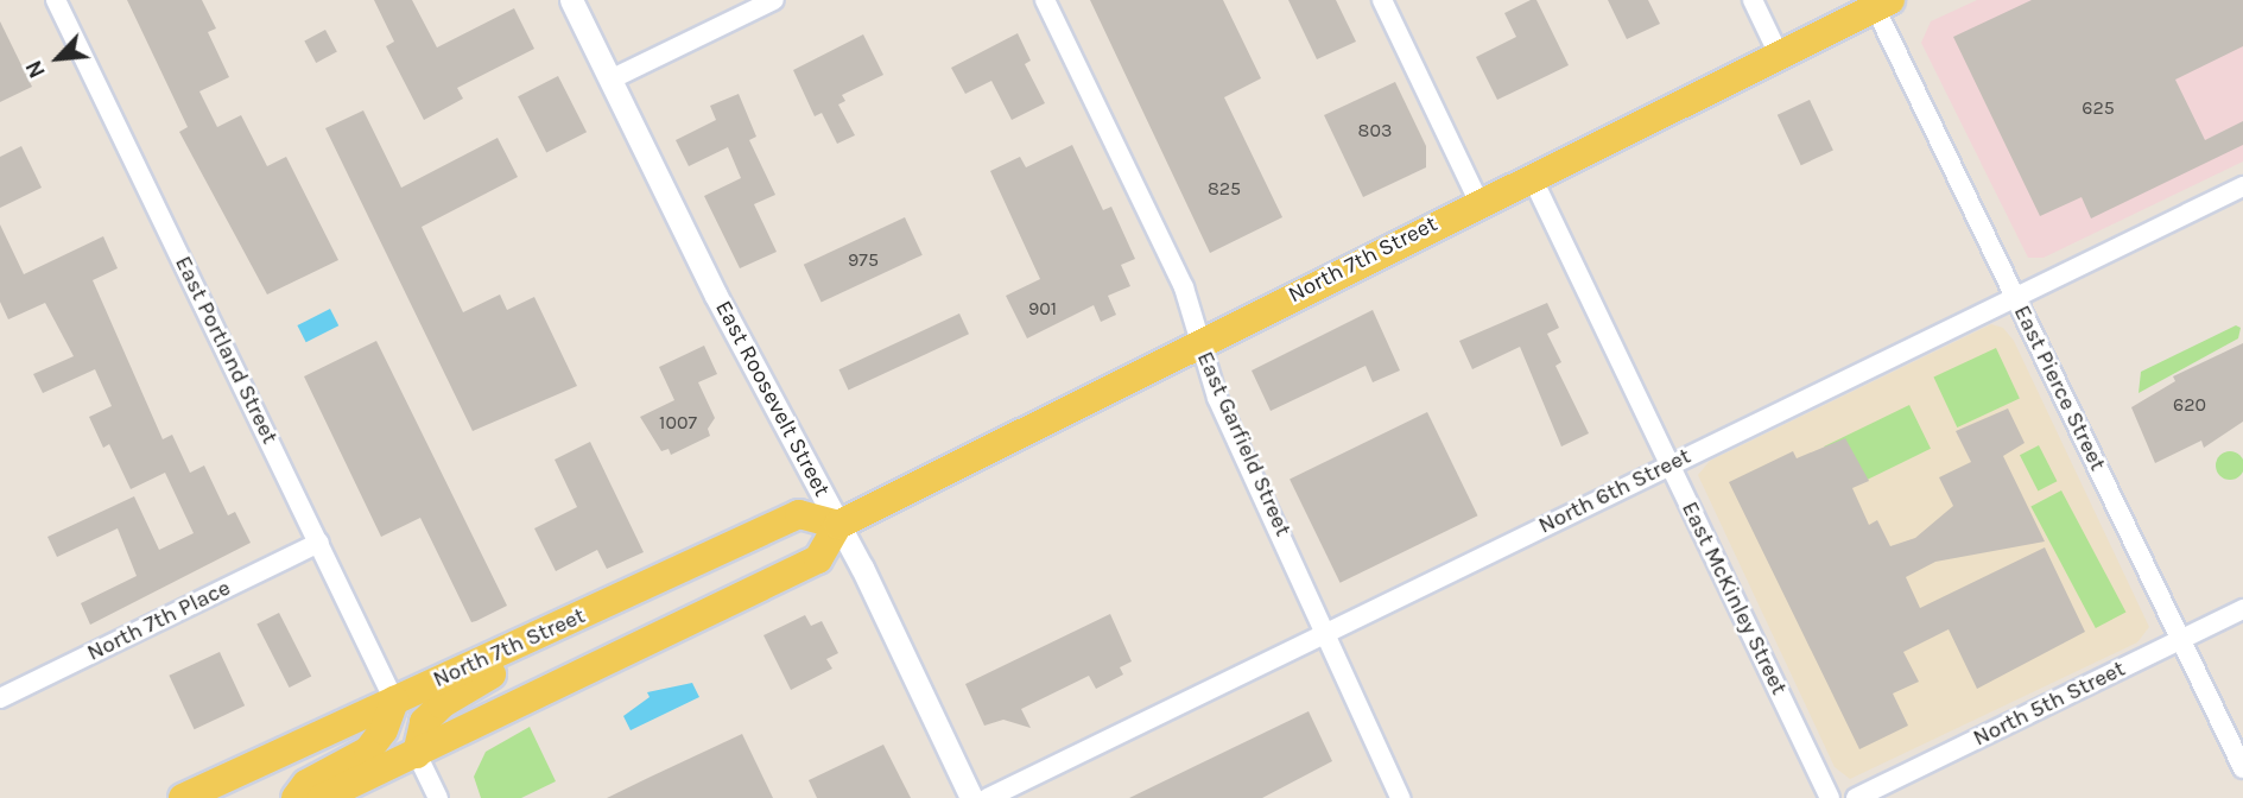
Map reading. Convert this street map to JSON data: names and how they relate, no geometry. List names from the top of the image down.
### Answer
{
  "streets": {
    "main road": ["North 7th Street"],
    "street": [
      "East Portland Street",
      "East Pierce Street",
      "East Roosevelt Street",
      "East Garfield Street",
      "North 6th Street",
      "East McKinley Street",
      "North 7th Place",
      "North 5th Street"
    ]
  },
  "crossings": [
    ["North 7th Street", "East Portland Street"],
    ["North 7th Street", "East Pierce Street"],
    ["North 7th Street", "East Roosevelt Street"],
    ["North 7th Street", "East Garfield Street"],
    ["North 7th Street", "East McKinley Street"],
    ["East Portland Street", "North 7th Place"],
    ["East Pierce Street", "North 6th Street"],
    ["East Pierce Street", "North 5th Street"],
    ["East Garfield Street", "North 6th Street"],
    ["North 6th Street", "East McKinley Street"]
  ],
  "house_numbers": [
    "625",
    "803",
    "825",
    "975",
    "901",
    "620",
    "1007"
  ],
  "north": "bottom left"
}
